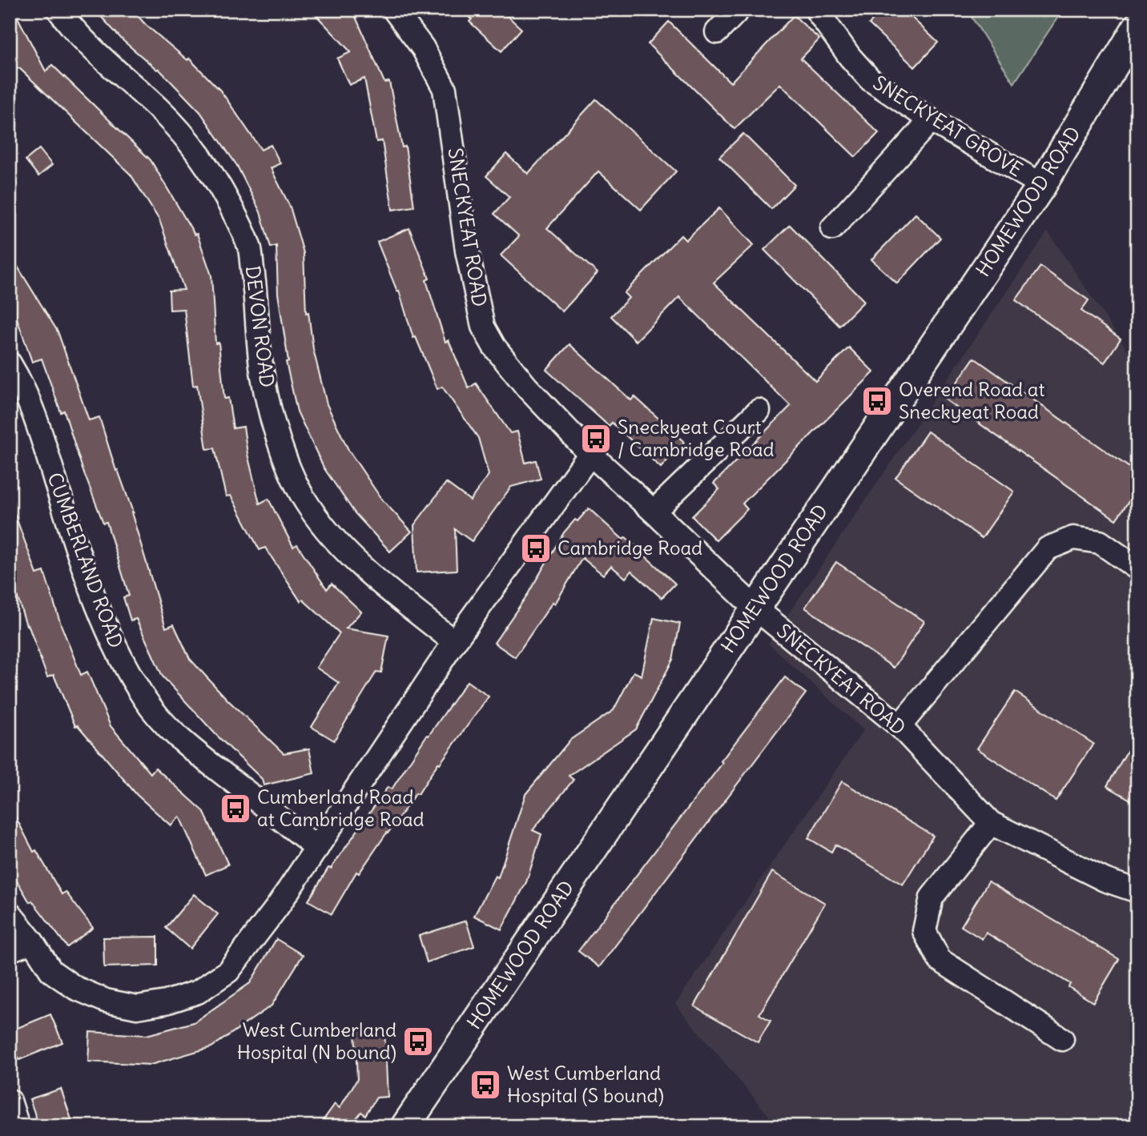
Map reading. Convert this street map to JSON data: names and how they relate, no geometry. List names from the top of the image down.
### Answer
{
  "streets": {
    "street": [
      "SNECKYEAT GROVE",
      "HOMEWOOD ROAD",
      "SNECKYEAT ROAD",
      "DEVON ROAD",
      "CUMBERLAND ROAD"
    ]
  },
  "crossings": [
    ["SNECKYEAT GROVE", "HOMEWOOD ROAD"],
    ["HOMEWOOD ROAD", "SNECKYEAT ROAD"]
  ],
  "places": {
    "bus stop": [
      "Overend Road at Sneckyeat Road",
      "Sneckyeat Court / Cambridge Road",
      "Cambridge Road",
      "Cumberland Road at Cambridge Road",
      "West Cumberland Hospital (N bound)",
      "West Cumberland Hospital (S bound)"
    ]
  }
}
